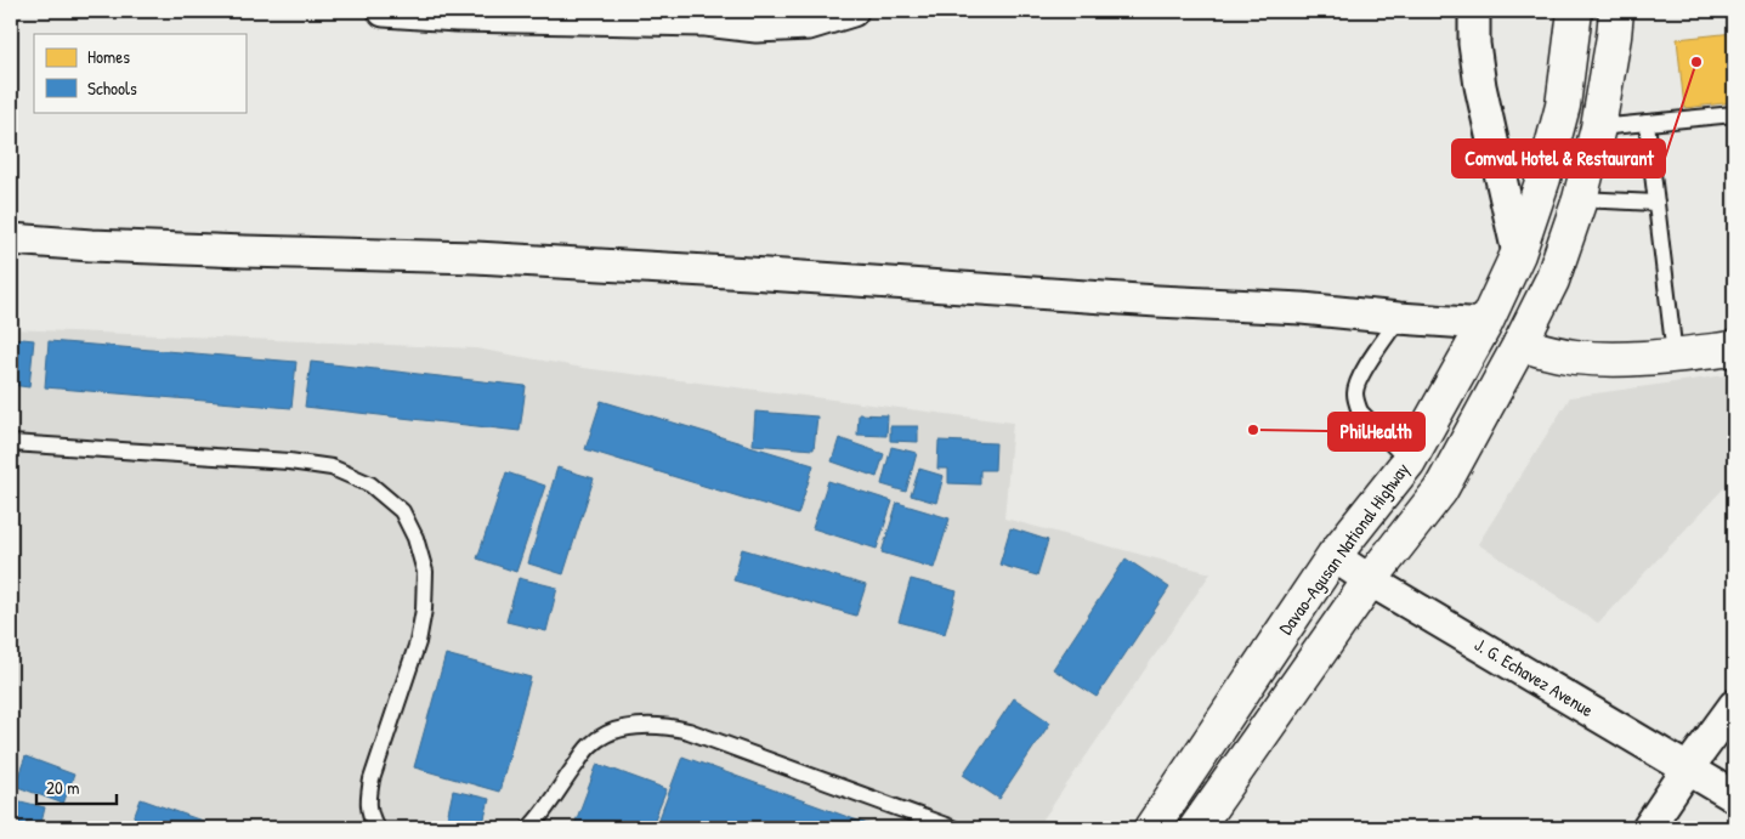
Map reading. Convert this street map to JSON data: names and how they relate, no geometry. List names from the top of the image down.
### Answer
{
  "streets": {
    "main road": ["Davao-Agusan National Highway"],
    "street": ["J. G. Echavez Avenue"]
  },
  "crossings": [
    ["Davao-Agusan National Highway", "J. G. Echavez Avenue"]
  ],
  "places": ["Comval Hotel & Restaurant", "PhilHealth"],
  "legend": ["Homes", "Schools"],
  "scale_bar": "20 m"
}
